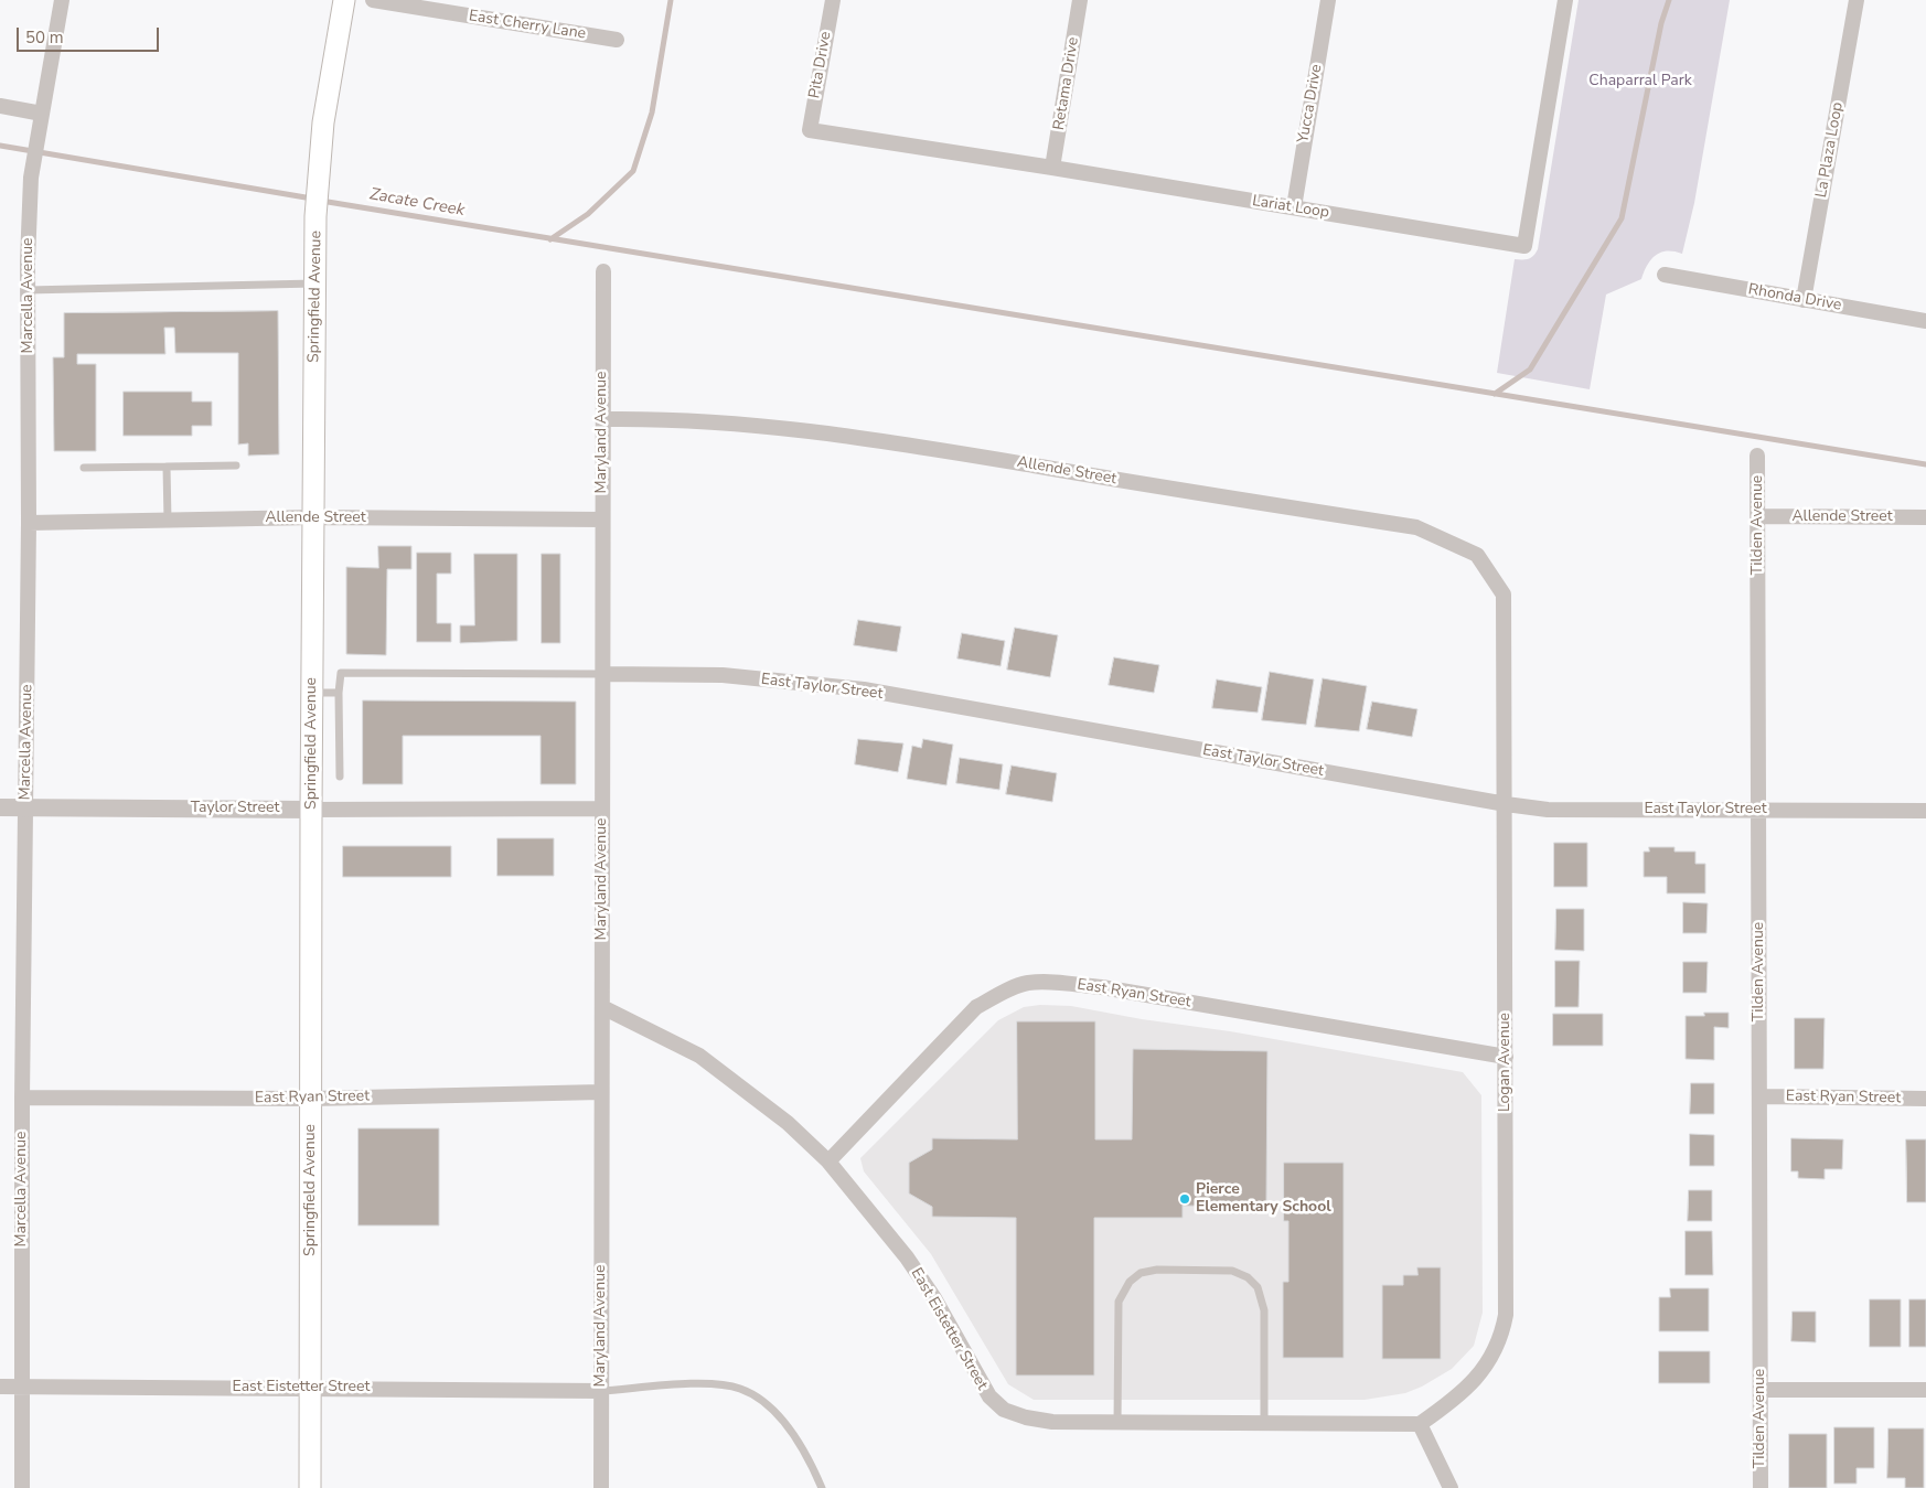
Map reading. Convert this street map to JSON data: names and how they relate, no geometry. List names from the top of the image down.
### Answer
{
  "streets": {
    "main road": ["Springfield Avenue"],
    "street": [
      "East Cherry Lane",
      "Pita Drive",
      "Retama Drive",
      "Yucca Drive",
      "La Plaza Loop",
      "Lariat Loop",
      "Marcella Avenue",
      "Rhonda Drive",
      "Maryland Avenue",
      "Allende Street",
      "Tilden Avenue",
      "East Taylor Street",
      "Taylor Street",
      "East Ryan Street",
      "Logan Avenue",
      "East Eistetter Street"
    ]
  },
  "crossings": [
    ["Pita Drive", "Lariat Loop"],
    ["Retama Drive", "Lariat Loop"],
    ["Yucca Drive", "Lariat Loop"],
    ["La Plaza Loop", "Rhonda Drive"],
    ["Marcella Avenue", "Allende Street"],
    ["Marcella Avenue", "Taylor Street"],
    ["Marcella Avenue", "East Ryan Street"],
    ["Marcella Avenue", "East Eistetter Street"],
    ["Springfield Avenue", "Allende Street"],
    ["Springfield Avenue", "Taylor Street"],
    ["Springfield Avenue", "East Ryan Street"],
    ["Springfield Avenue", "East Eistetter Street"],
    ["Maryland Avenue", "Allende Street"],
    ["Maryland Avenue", "East Taylor Street"],
    ["Maryland Avenue", "Taylor Street"],
    ["Maryland Avenue", "East Ryan Street"],
    ["Maryland Avenue", "East Eistetter Street"],
    ["Allende Street", "Tilden Avenue"],
    ["Allende Street", "Logan Avenue"],
    ["Tilden Avenue", "East Taylor Street"],
    ["Tilden Avenue", "East Ryan Street"],
    ["East Taylor Street", "Logan Avenue"],
    ["East Ryan Street", "Logan Avenue"],
    ["East Ryan Street", "East Eistetter Street"],
    ["Logan Avenue", "East Eistetter Street"]
  ],
  "water": ["Zacate Creek"],
  "parks": ["Chaparral Park"],
  "places": ["Pierce Elementary School"],
  "scale_bar": "50 m"
}
